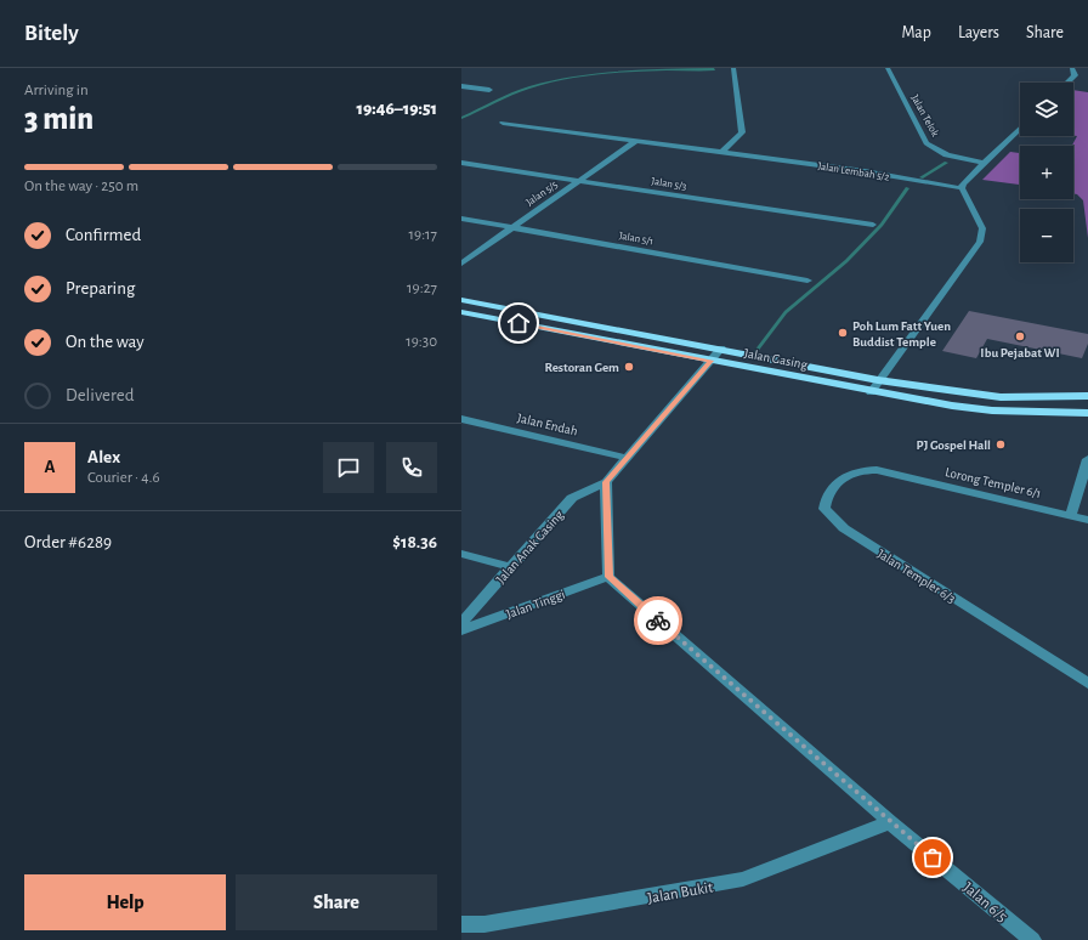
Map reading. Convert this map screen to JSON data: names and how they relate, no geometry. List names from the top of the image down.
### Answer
{
  "streets": {
    "main road": ["Jalan Gasing"],
    "street": [
      "Jalan Telok",
      "Jalan Lembah 5/2",
      "Jalan 5/3",
      "Jalan 5/5",
      "Jalan 5/1",
      "Jalan Endah",
      "Lorong Templer 6/1",
      "Jalan Anak Gasing",
      "Jalan Templer 6/3",
      "Jalan Tinggi",
      "Jalan Bukit",
      "Jalan 6/5"
    ]
  },
  "crossings": [
    ["Jalan Lembah 5/2", "Jalan 5/5"],
    ["Jalan 5/3", "Jalan 5/5"],
    ["Jalan 5/5", "Jalan 5/1"],
    ["Jalan Gasing", "Jalan Anak Gasing"],
    ["Jalan Endah", "Jalan Anak Gasing"],
    ["Lorong Templer 6/1", "Jalan Templer 6/3"],
    ["Jalan Tinggi", "Jalan 6/5"],
    ["Jalan Bukit", "Jalan 6/5"]
  ],
  "places": [
    "Poh Lum Fatt Yuen Buddist Temple",
    "Ibu Pejabat WI",
    "Restoran Gem",
    "PJ Gospel Hall"
  ],
  "page": {
    "header": "Bitely",
    "nav": ["Map", "Layers", "Share"],
    "heading": ["3 min", "Arriving in", "19:46–19:51"],
    "panel": [
      "Alex",
      "Courier · 4.6",
      "Order #6289",
      "$18.36"
    ],
    "map_buttons": ["+", "−"],
    "bar": "On the way · 250 m",
    "list": [
      ["Confirmed", "19:17"],
      ["Preparing", "19:27"],
      ["On the way", "19:30"],
      "Delivered"
    ],
    "round": "A",
    "buttons": ["Help", "Share"]
  }
}
